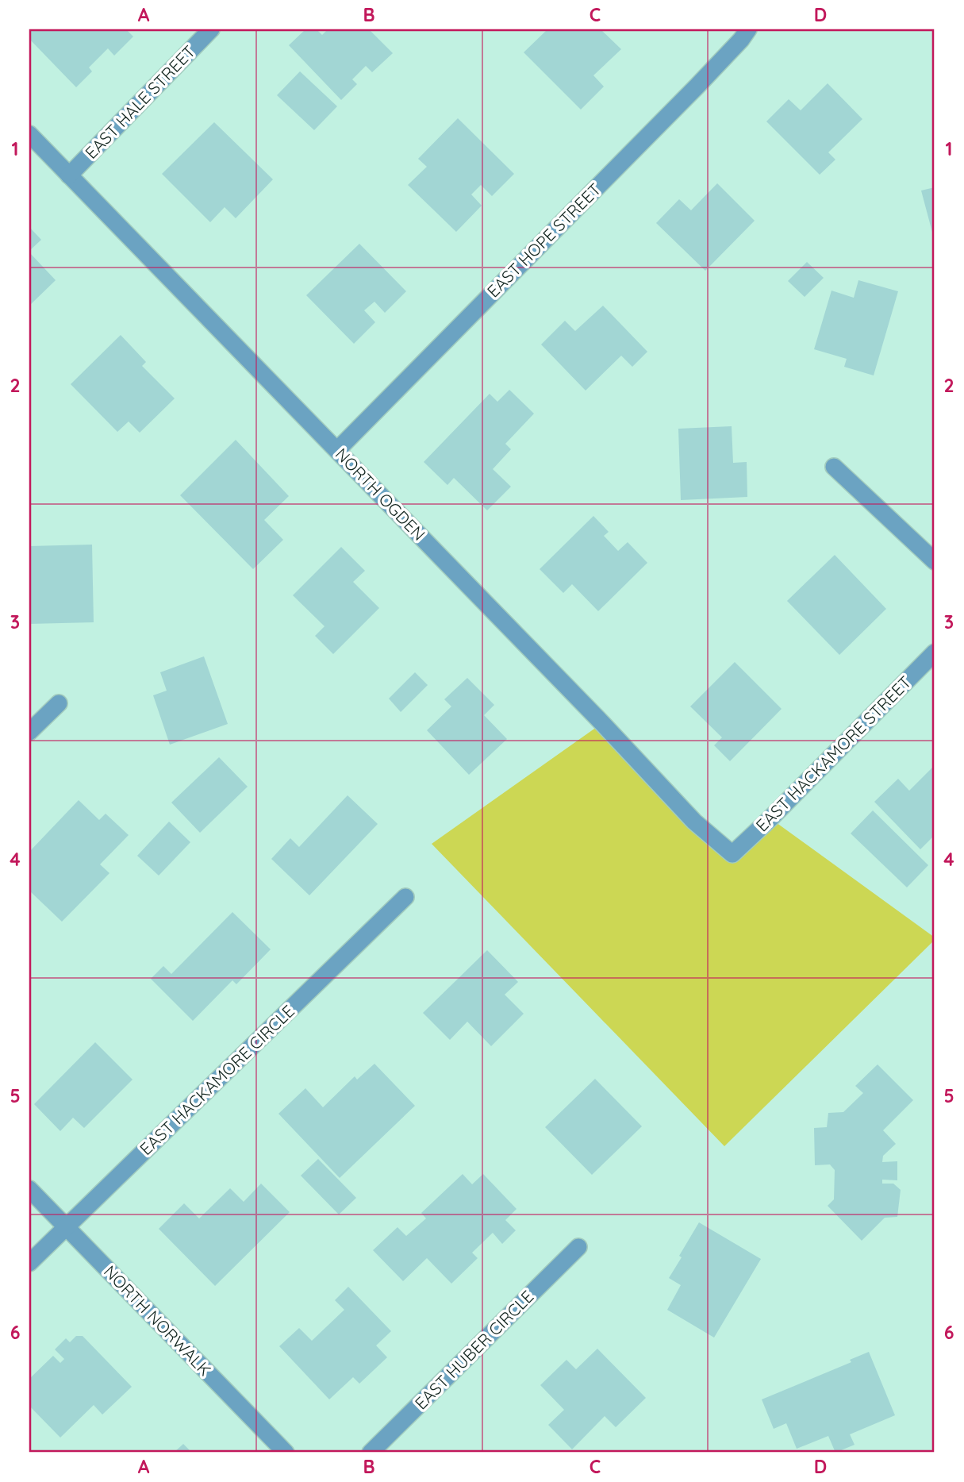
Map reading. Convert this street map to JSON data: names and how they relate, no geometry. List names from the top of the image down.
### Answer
{
  "streets": {
    "street": [
      "EAST HALE STREET",
      "EAST HOPE STREET",
      "NORTH OGDEN",
      "EAST HACKAMORE STREET",
      "EAST HACKAMORE CIRCLE",
      "NORTH NORWALK",
      "EAST HUBER CIRCLE"
    ]
  },
  "crossings": [
    ["EAST HALE STREET", "NORTH OGDEN"],
    ["EAST HOPE STREET", "NORTH OGDEN"],
    ["NORTH OGDEN", "EAST HACKAMORE STREET"],
    ["EAST HACKAMORE CIRCLE", "NORTH NORWALK"]
  ],
  "grid": {
    "columns": [
      "A",
      "B",
      "C",
      "D"
    ],
    "rows": [
      "1",
      "2",
      "3",
      "4",
      "5",
      "6"
    ]
  }
}
